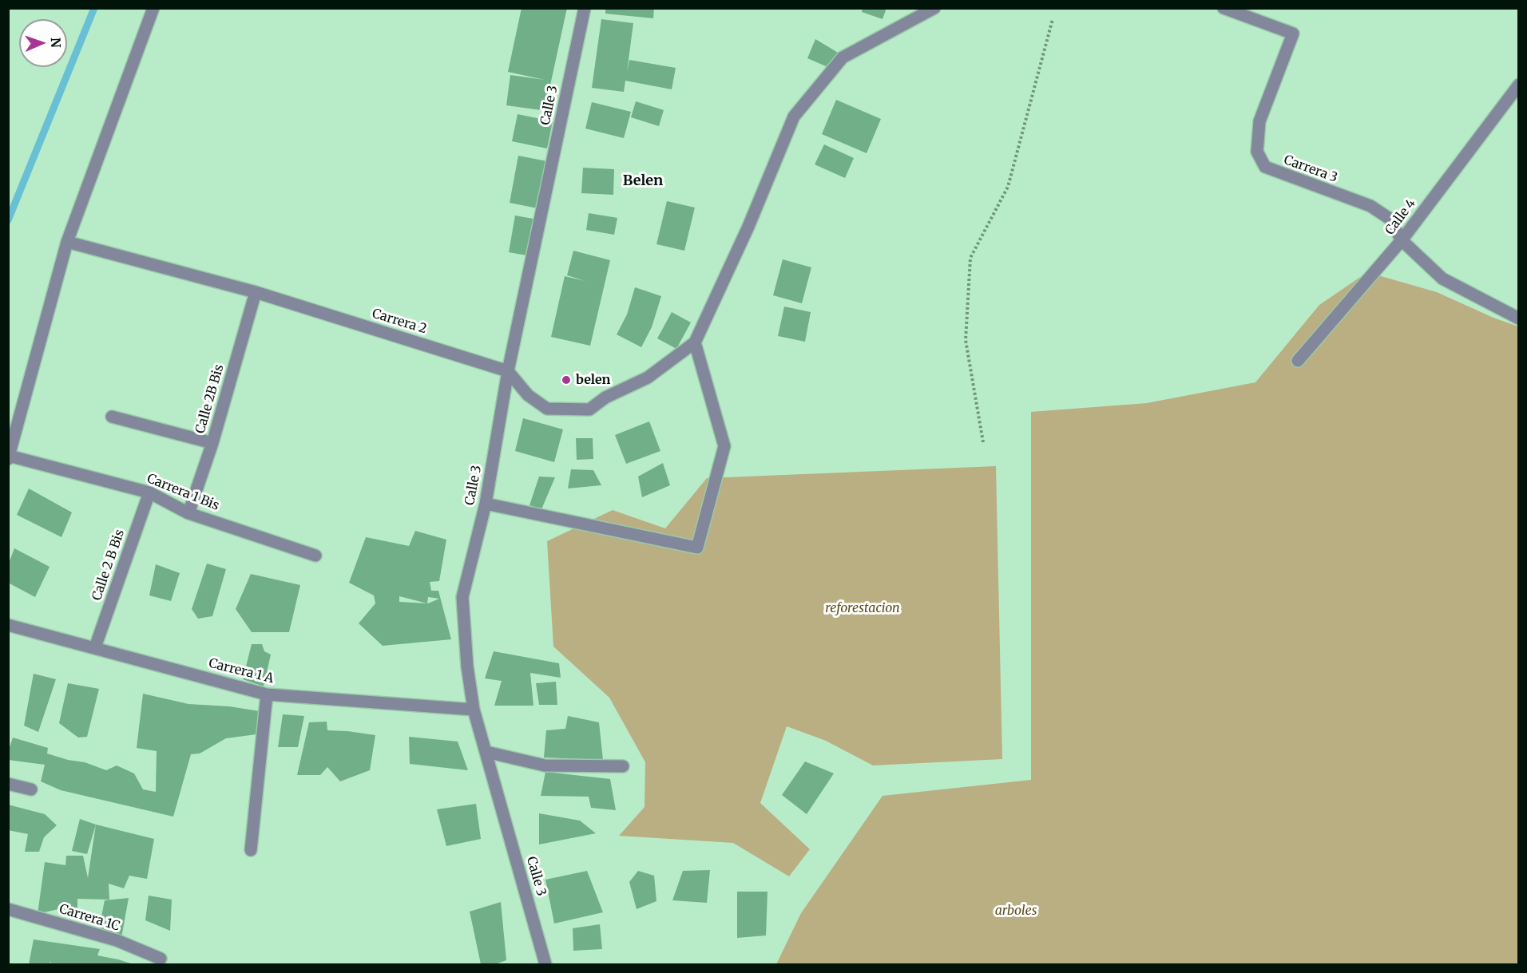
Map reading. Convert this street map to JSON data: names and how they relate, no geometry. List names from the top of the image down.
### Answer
{
  "streets": {
    "street": [
      "Calle 3",
      "Carrera 3",
      "Calle 4",
      "Carrera 2",
      "Calle 2B Bis",
      "Carrera 1 Bis",
      "Calle 2 B Bis",
      "Carrera 1 A",
      "Carrera 1C"
    ]
  },
  "crossings": [
    ["Calle 3", "Carrera 2"],
    ["Calle 3", "Carrera 1 A"],
    ["Carrera 3", "Calle 4"],
    ["Carrera 2", "Calle 2B Bis"],
    ["Calle 2B Bis", "Carrera 1 Bis"],
    ["Carrera 1 Bis", "Calle 2 B Bis"],
    ["Calle 2 B Bis", "Carrera 1 A"]
  ],
  "districts": ["Belen"],
  "parks": ["reforestacion", "arboles"],
  "places": ["belen"],
  "north": "right"
}
